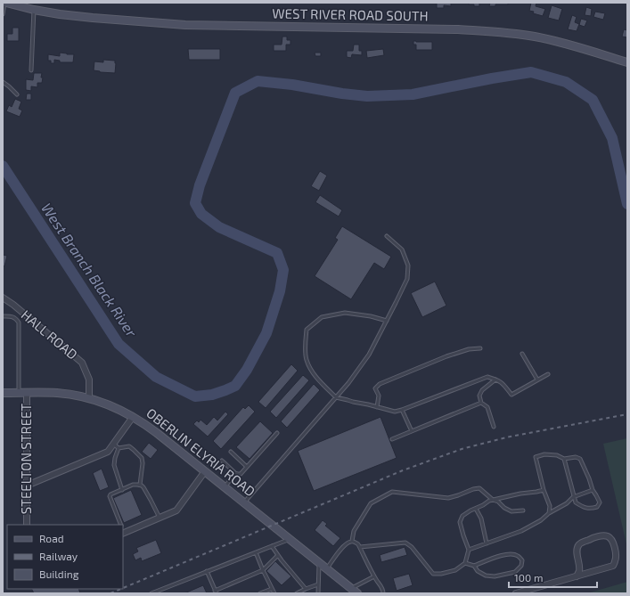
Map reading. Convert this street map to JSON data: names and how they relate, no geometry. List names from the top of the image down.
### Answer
{
  "streets": {
    "main road": ["WEST RIVER ROAD SOUTH", "OBERLIN ELYRIA ROAD"],
    "street": ["HALL ROAD", "STEELTON STREET"]
  },
  "crossings": [
    ["HALL ROAD", "OBERLIN ELYRIA ROAD"],
    ["OBERLIN ELYRIA ROAD", "STEELTON STREET"]
  ],
  "water": ["West Branch Black River"],
  "legend": ["Road", "Railway", "Building"],
  "scale_bar": "100 m"
}
